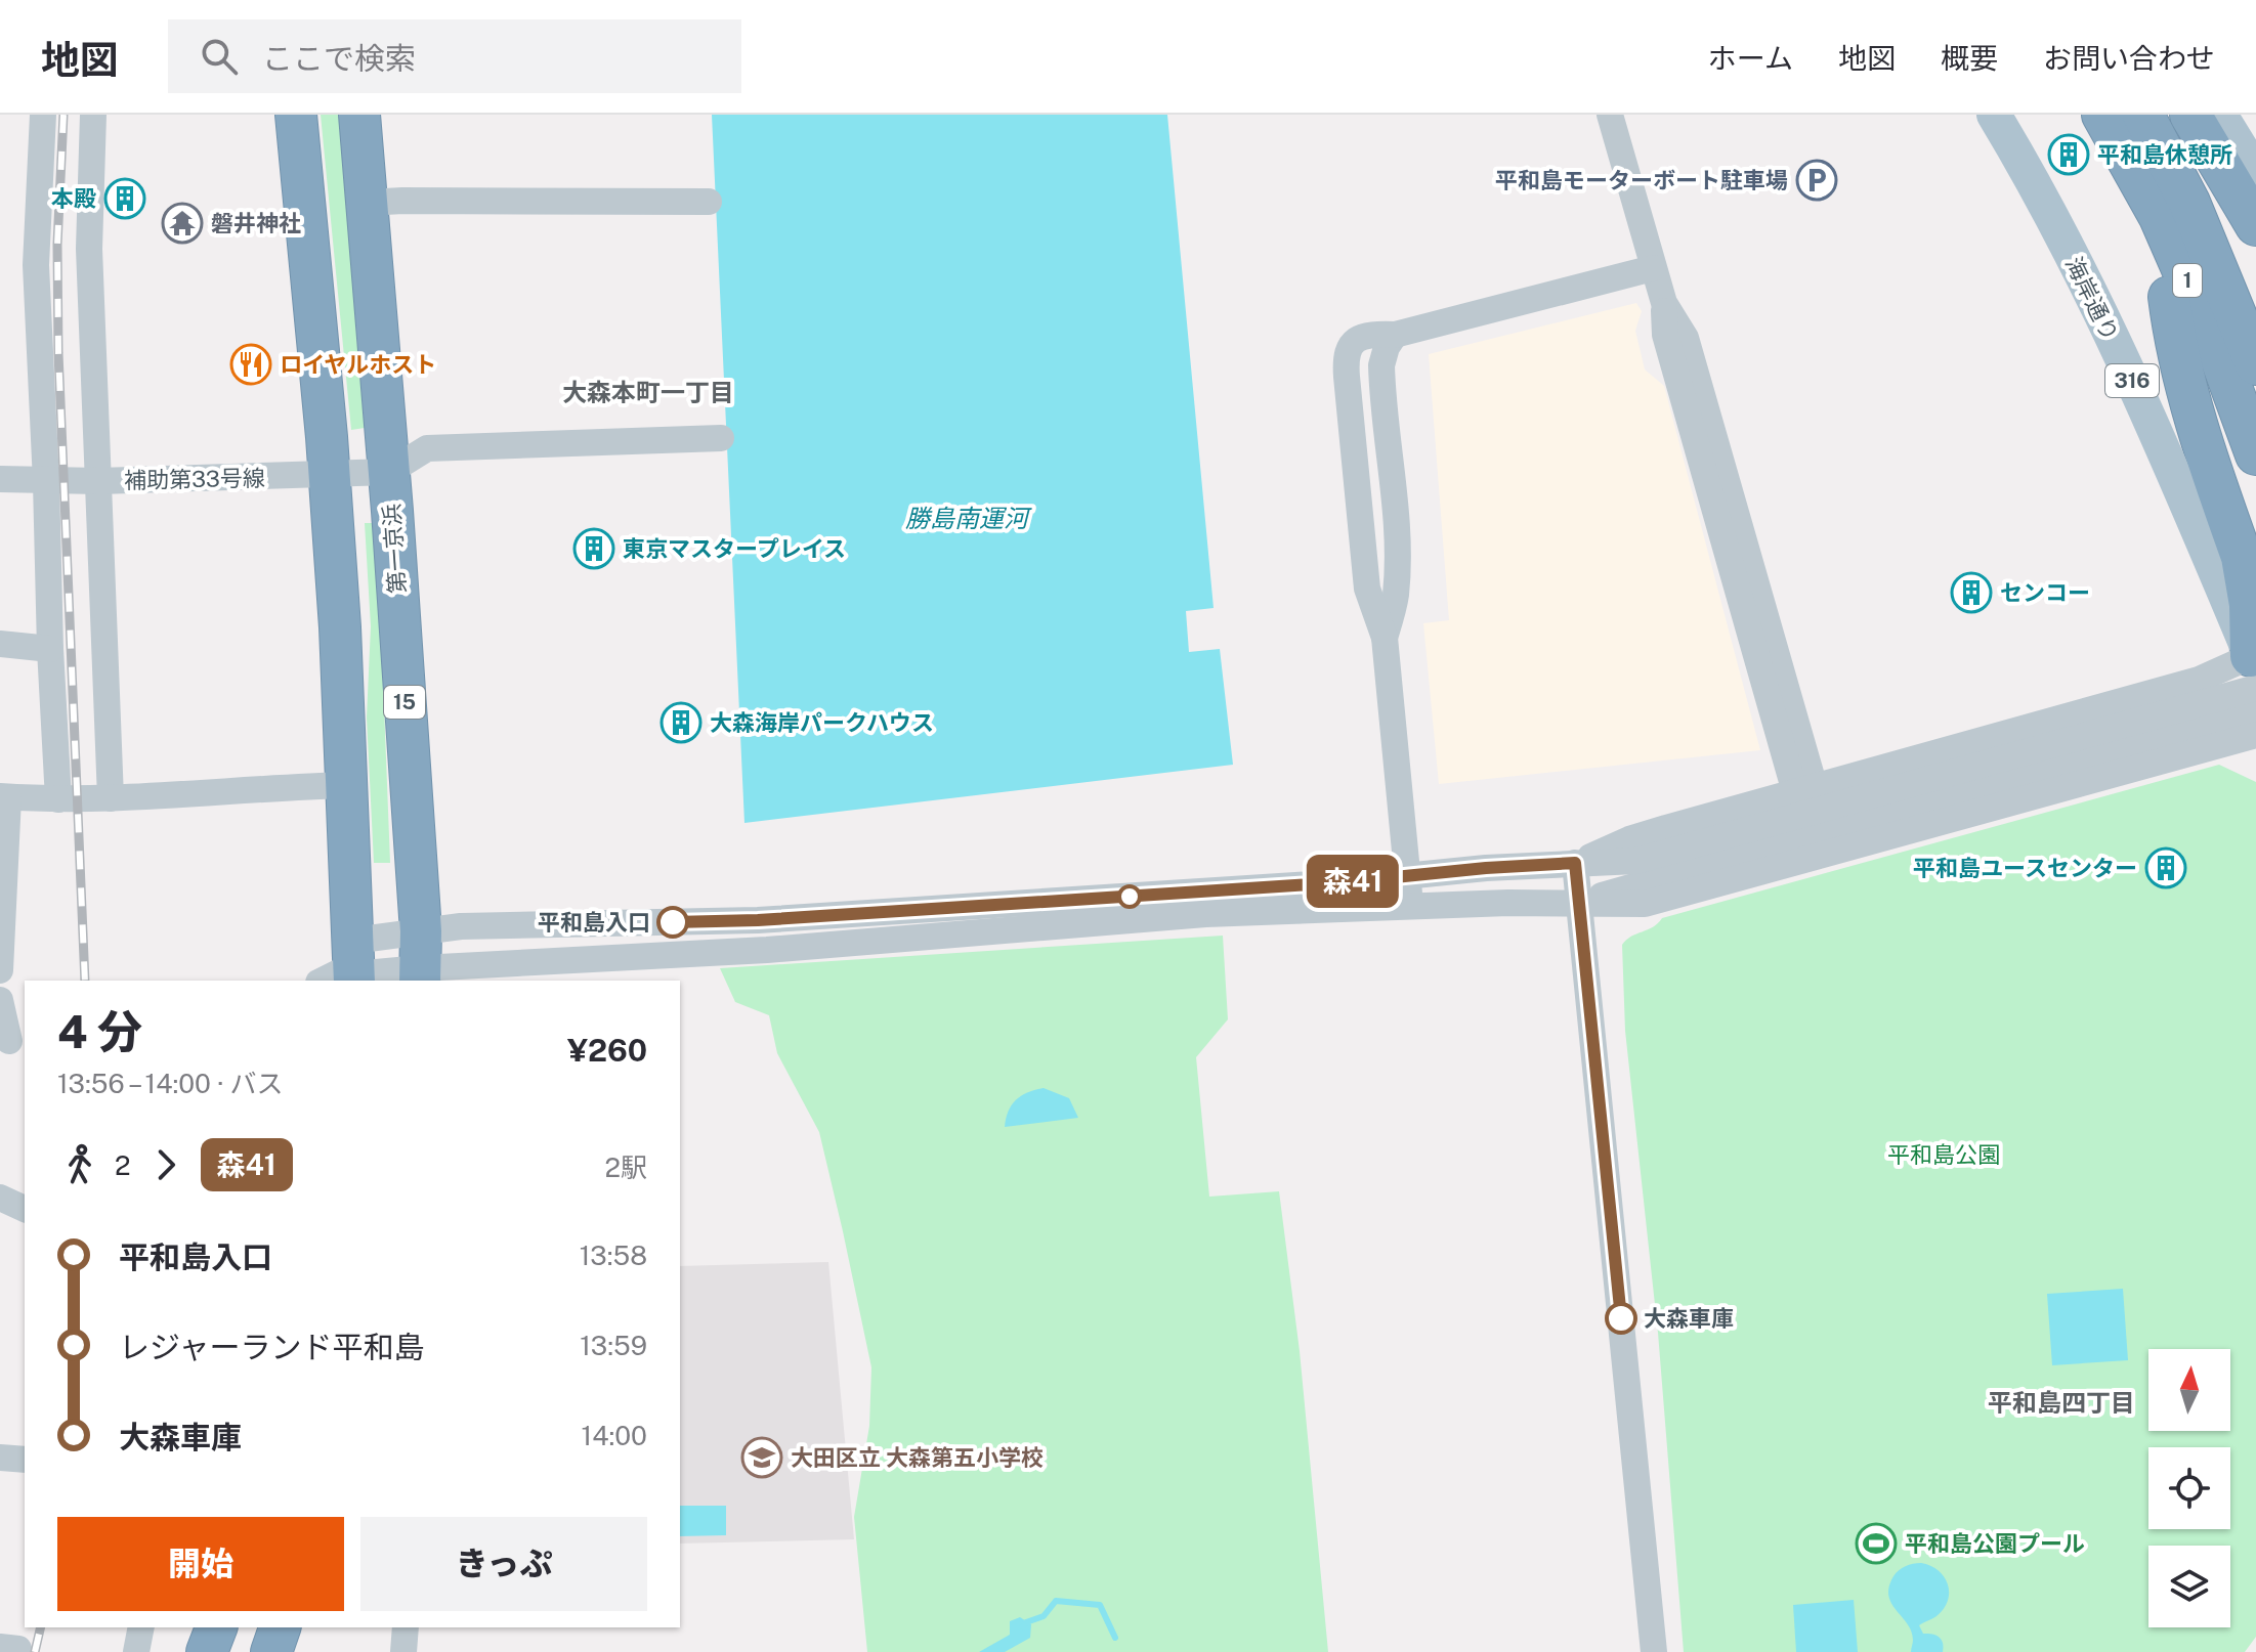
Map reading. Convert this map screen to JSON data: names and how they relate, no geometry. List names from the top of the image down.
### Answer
{
  "streets": {
    "highway": ["1", "第一京浜", "15"],
    "main road": ["海岸通り", "316"],
    "street": ["補助第33号線"]
  },
  "crossings": [
    ["補助第33号線", "第一京浜"]
  ],
  "districts": ["大森本町一丁目", "平和島四丁目"],
  "water": ["勝島南運河"],
  "parks": ["平和島公園"],
  "places": {
    "building": [
      "平和島休憩所",
      "本殿",
      "東京マスタープレイス",
      "センコー",
      "大森海岸パークハウス",
      "平和島ユースセンター"
    ],
    "parking": ["平和島モーターボート駐車場"],
    "temple": ["磐井神社"],
    "restaurant": ["ロイヤルホスト"],
    "other": ["平和島入口", "大森車庫"],
    "school or university": ["大田区立 大森第五小学校"],
    "sports": ["平和島公園プール"]
  },
  "lines": ["bus line 森41"],
  "north": "top",
  "page": {
    "header": "地図",
    "search": "ここで検索",
    "nav": [
      "ホーム",
      "地図",
      "概要",
      "お問い合わせ"
    ],
    "on_map": "森41",
    "heading": ["4 分", "13:56 – 14:00 · バス", "¥260"],
    "legs": ["2", "森41", "2駅"],
    "list": [
      {
        "name": "平和島入口",
        "value": "13:58"
      },
      {
        "name": "レジャーランド平和島",
        "value": "13:59"
      },
      {
        "name": "大森車庫",
        "value": "14:00"
      }
    ],
    "buttons": ["開始", "きっぷ"]
  }
}
